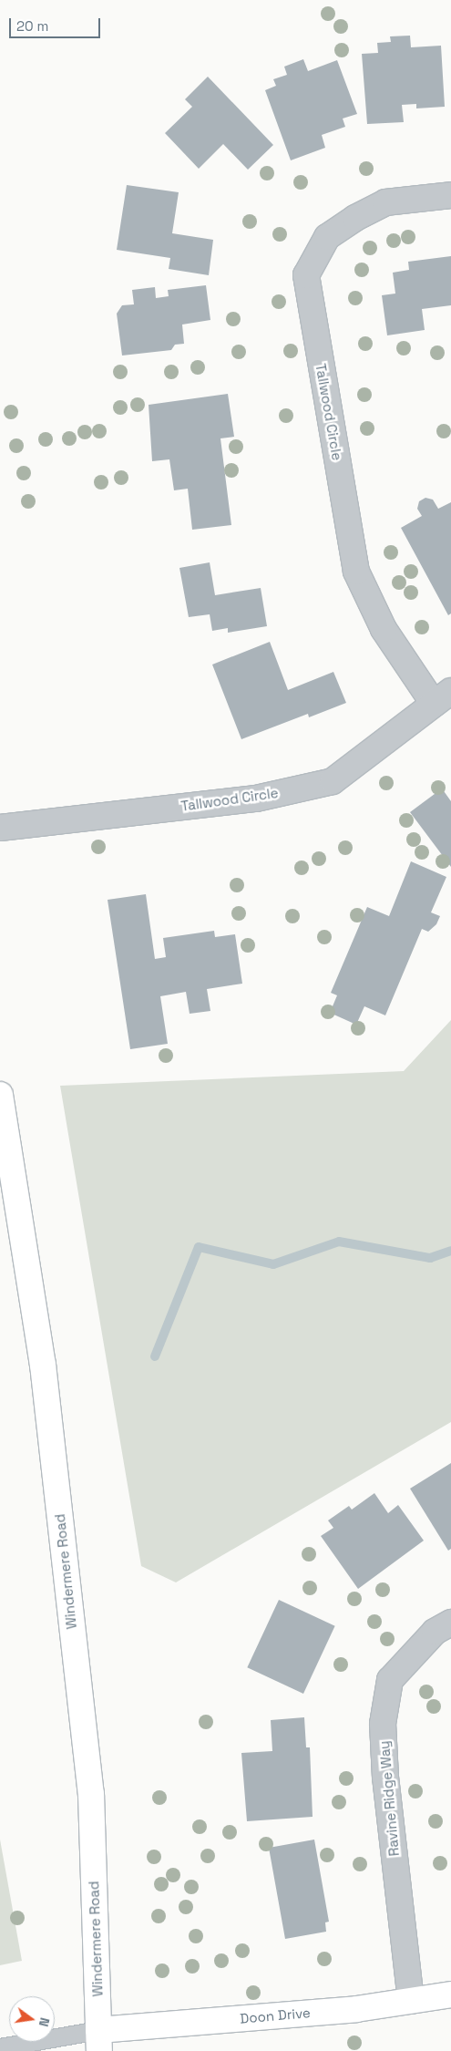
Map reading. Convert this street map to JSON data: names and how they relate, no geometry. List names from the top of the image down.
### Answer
{
  "streets": {
    "main road": ["Windermere Road", "Doon Drive"],
    "street": ["Tallwood Circle", "Ravine Ridge Way"]
  },
  "crossings": [
    ["Windermere Road", "Doon Drive"],
    ["Ravine Ridge Way", "Doon Drive"]
  ],
  "scale_bar": "20 m",
  "north": "right"
}
